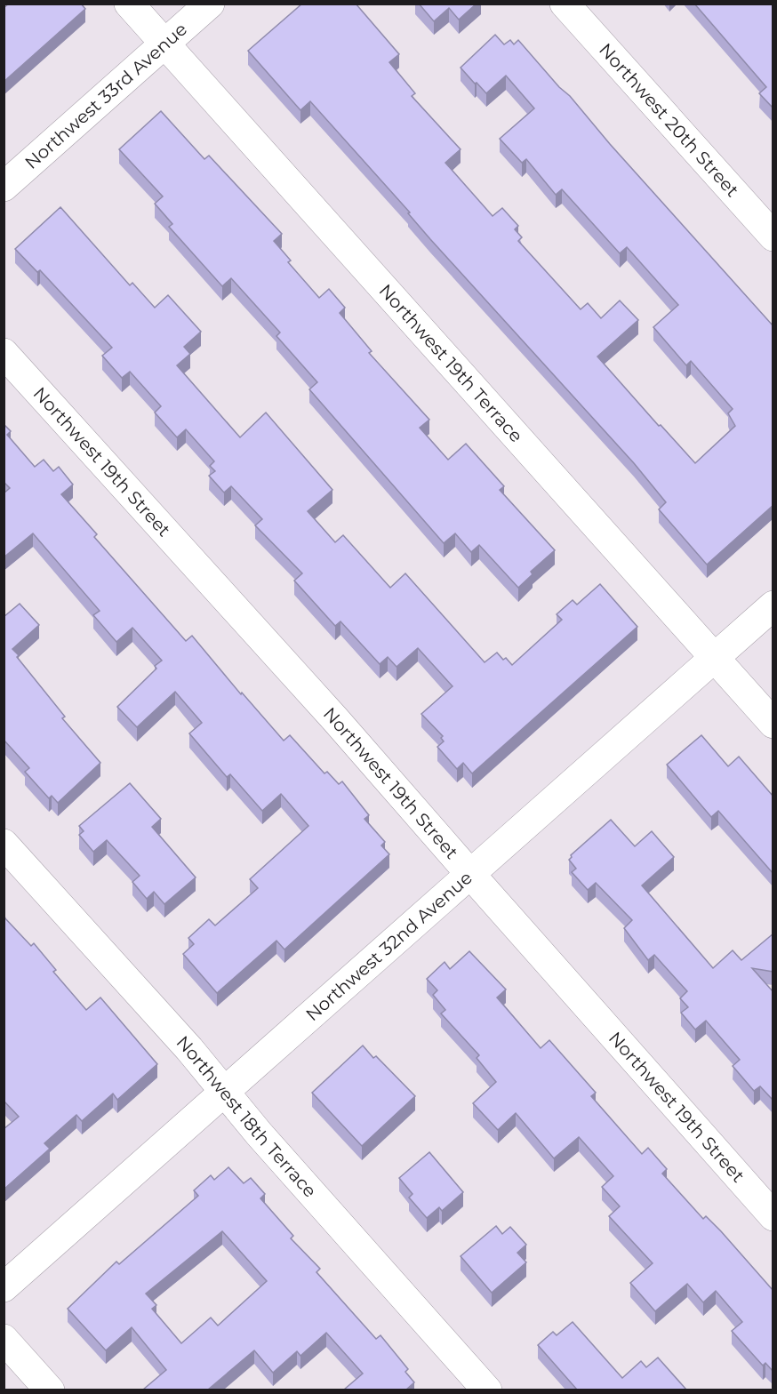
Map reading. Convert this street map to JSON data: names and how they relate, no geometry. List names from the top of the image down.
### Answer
{
  "streets": {
    "street": [
      "Northwest 33rd Avenue",
      "Northwest 20th Street",
      "Northwest 19th Terrace",
      "Northwest 19th Street",
      "Northwest 32nd Avenue",
      "Northwest 18th Terrace"
    ]
  },
  "crossings": [
    ["Northwest 33rd Avenue", "Northwest 19th Terrace"],
    ["Northwest 19th Terrace", "Northwest 32nd Avenue"],
    ["Northwest 19th Street", "Northwest 32nd Avenue"],
    ["Northwest 32nd Avenue", "Northwest 18th Terrace"]
  ]
}
